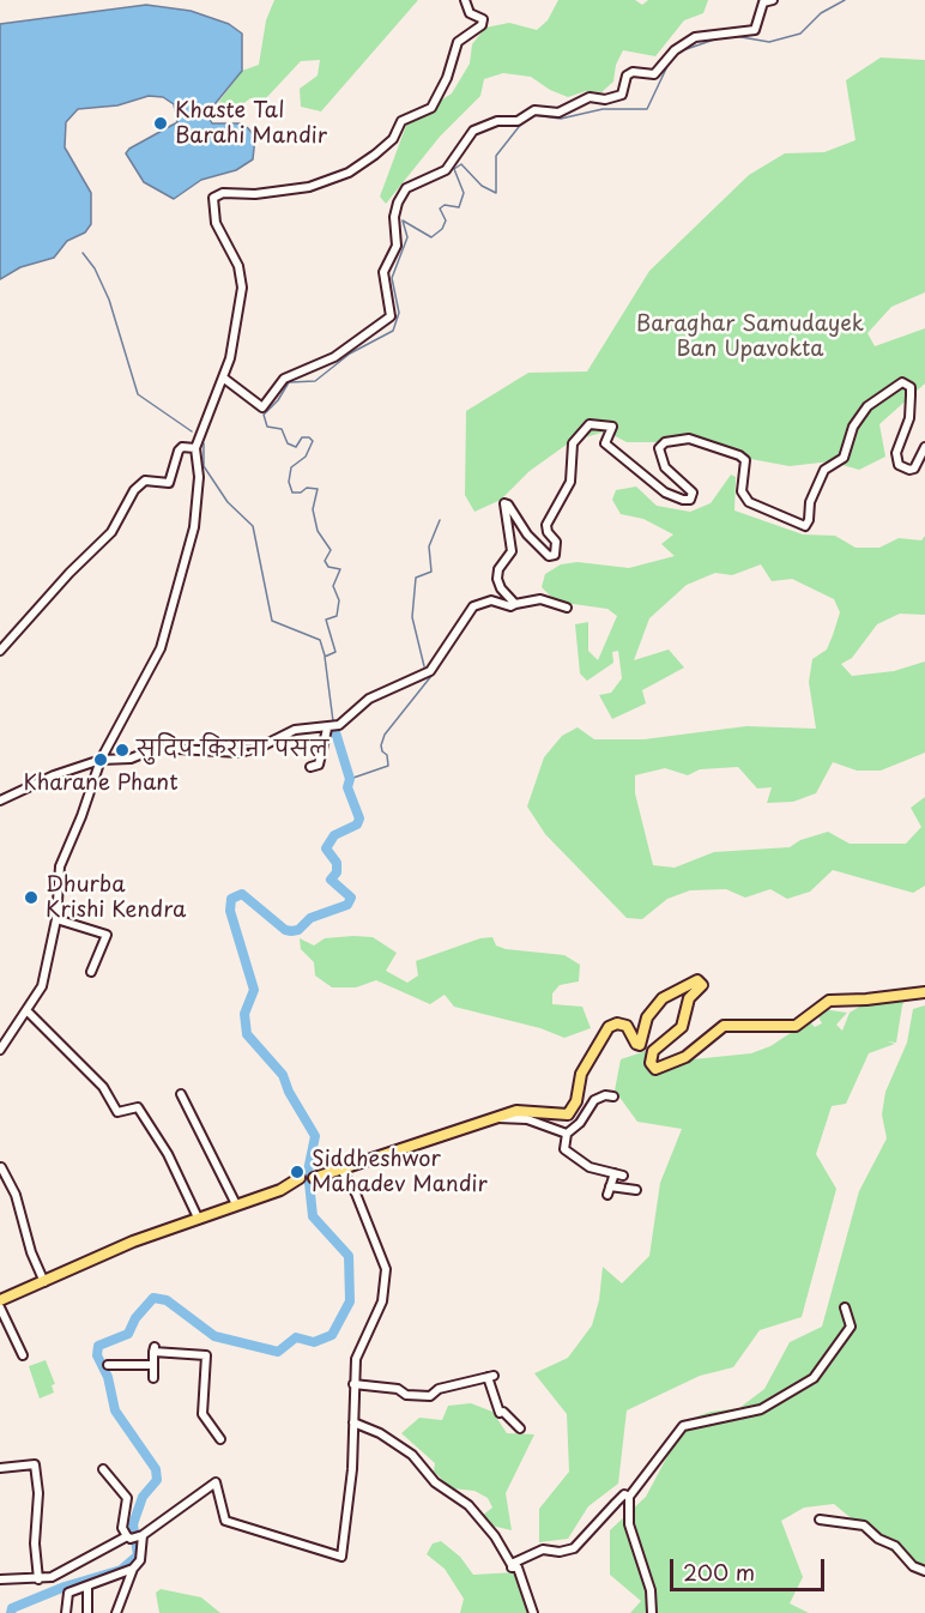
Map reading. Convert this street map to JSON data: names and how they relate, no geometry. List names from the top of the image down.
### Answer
{
  "parks": ["Baraghar Samudayek Ban Upavokta"],
  "places": [
    "Khaste Tal Barahi Mandir",
    "सुदिप किराना पसल",
    "Kharane Phant",
    "Dhurba Krishi Kendra",
    "Siddheshwor Mahadev Mandir"
  ],
  "scale_bar": "200 m"
}
